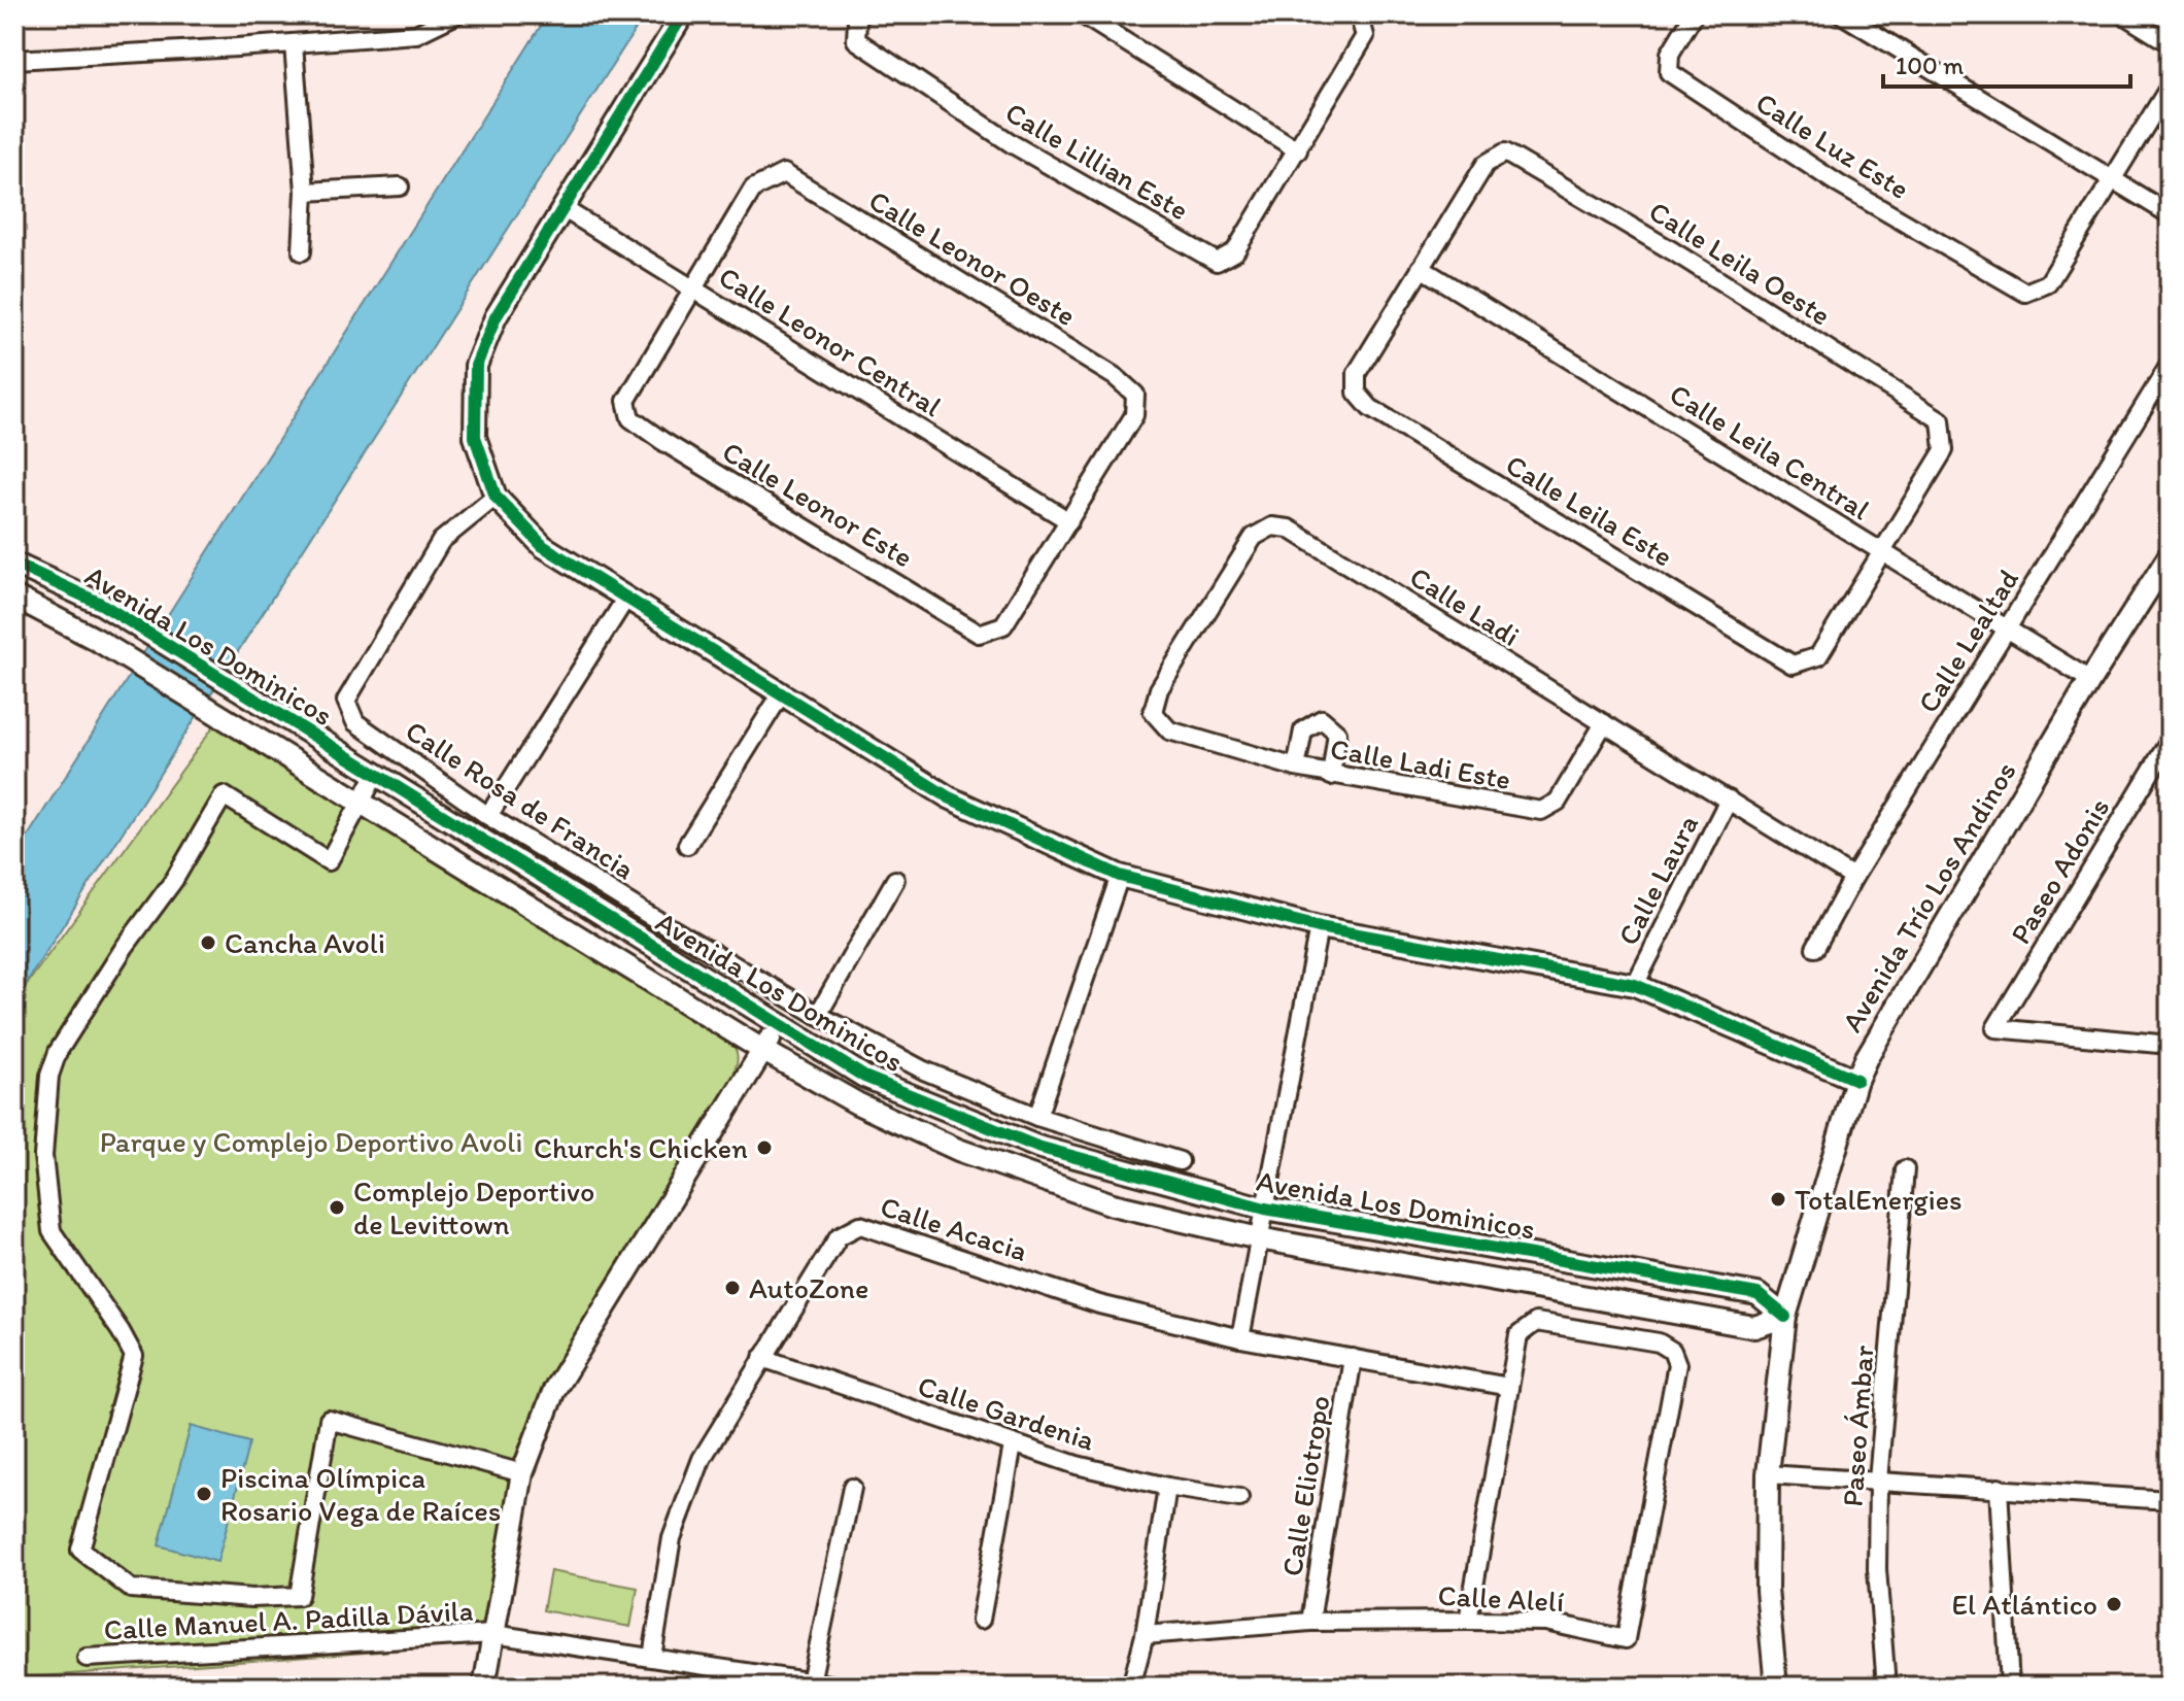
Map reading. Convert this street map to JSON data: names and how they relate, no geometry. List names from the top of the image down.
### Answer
{
  "streets": {
    "street": [
      "Calle Luz Este",
      "Calle Lillian Este",
      "Calle Leonor Oeste",
      "Calle Leila Oeste",
      "Calle Leonor Central",
      "Calle Leila Central",
      "Calle Leonor Este",
      "Calle Leila Este",
      "Calle Ladi",
      "Calle Lealtad",
      "Avenida Los Dominicos",
      "Calle Ladi Este",
      "Calle Rosa de Francia",
      "Paseo Adonis",
      "Calle Laura",
      "Avenida Trío Los Andinos",
      "Calle Acacia",
      "Calle Gardenia",
      "Paseo Ámbar",
      "Calle Eliotropo",
      "Calle Alelí",
      "Calle Manuel A. Padilla Dávila"
    ]
  },
  "crossings": [
    ["Calle Leonor Oeste", "Calle Leonor Central"],
    ["Calle Leonor Oeste", "Calle Leonor Este"],
    ["Calle Leila Oeste", "Calle Leila Central"],
    ["Calle Leila Oeste", "Calle Leila Este"],
    ["Calle Leonor Central", "Calle Leonor Este"],
    ["Calle Leila Central", "Calle Leila Este"],
    ["Calle Leila Central", "Calle Lealtad"],
    ["Calle Leila Central", "Avenida Trío Los Andinos"],
    ["Calle Ladi", "Calle Lealtad"],
    ["Calle Ladi", "Calle Ladi Este"],
    ["Calle Ladi", "Calle Laura"],
    ["Avenida Los Dominicos", "Avenida Trío Los Andinos"],
    ["Calle Acacia", "Calle Gardenia"],
    ["Calle Acacia", "Calle Eliotropo"],
    ["Calle Acacia", "Calle Alelí"],
    ["Calle Acacia", "Calle Manuel A. Padilla Dávila"],
    ["Calle Eliotropo", "Calle Alelí"]
  ],
  "parks": ["Parque y Complejo Deportivo Avoli"],
  "places": [
    "Cancha Avoli",
    "Church's Chicken",
    "TotalEnergies",
    "Complejo Deportivo de Levittown",
    "AutoZone",
    "Piscina Olímpica Rosario Vega de Raíces",
    "El Atlántico"
  ],
  "scale_bar": "100 m"
}
